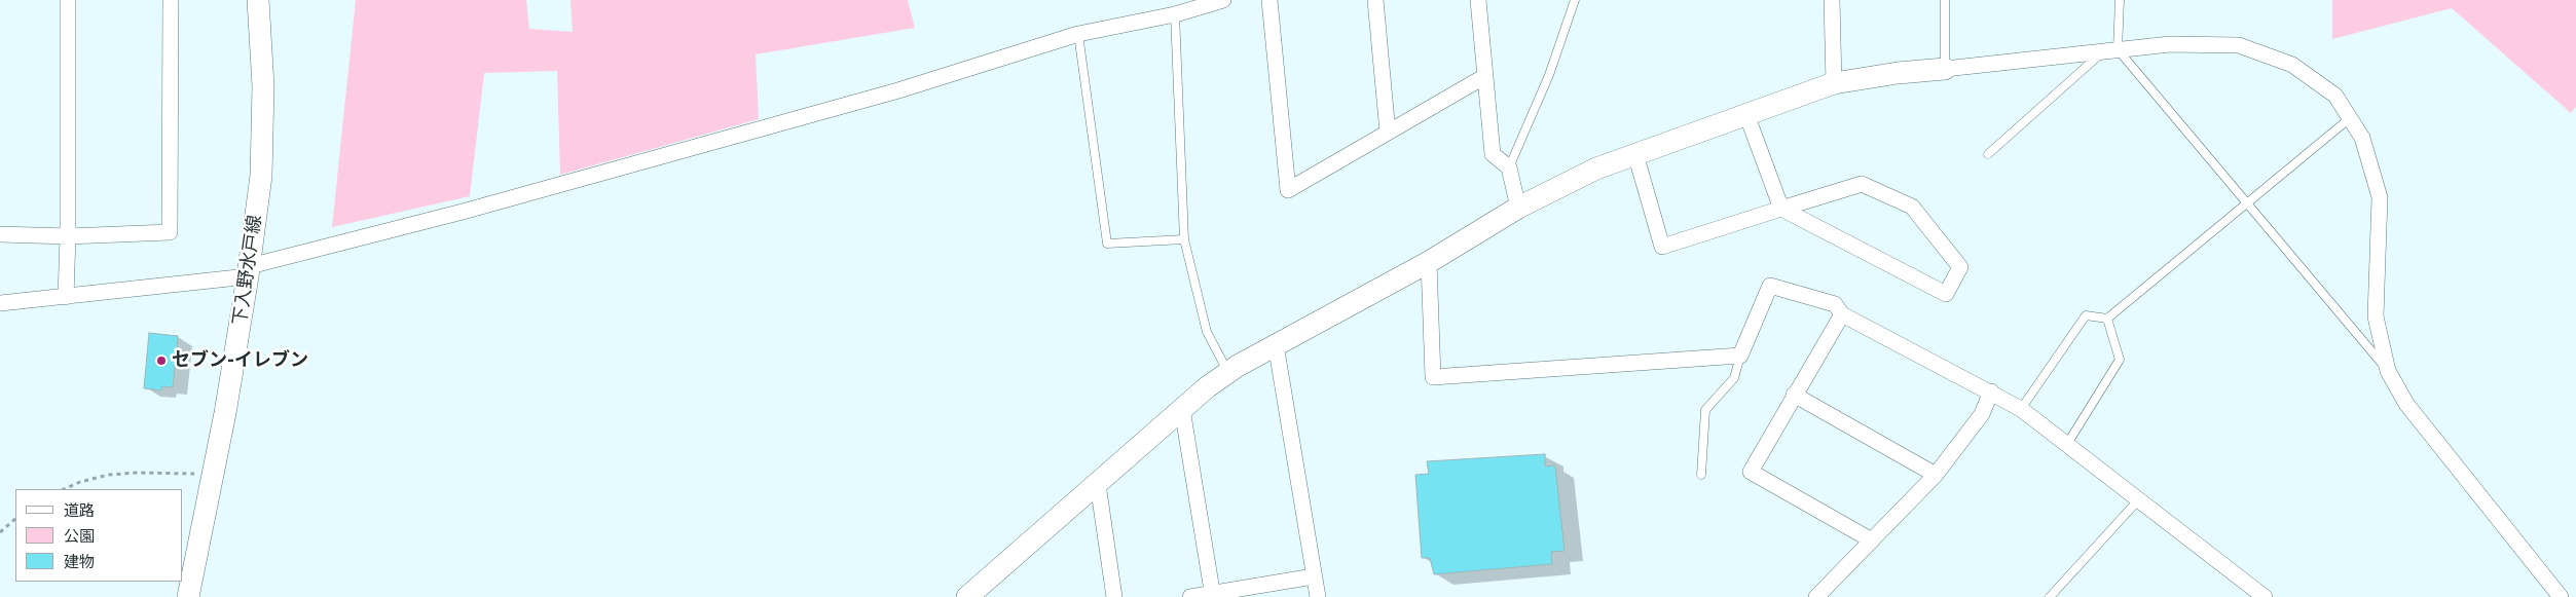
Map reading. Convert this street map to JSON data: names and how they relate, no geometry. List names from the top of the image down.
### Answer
{
  "streets": {
    "street": ["下入野水戸線"]
  },
  "places": ["セブン-イレブン"],
  "legend": ["道路", "公園", "建物"]
}
